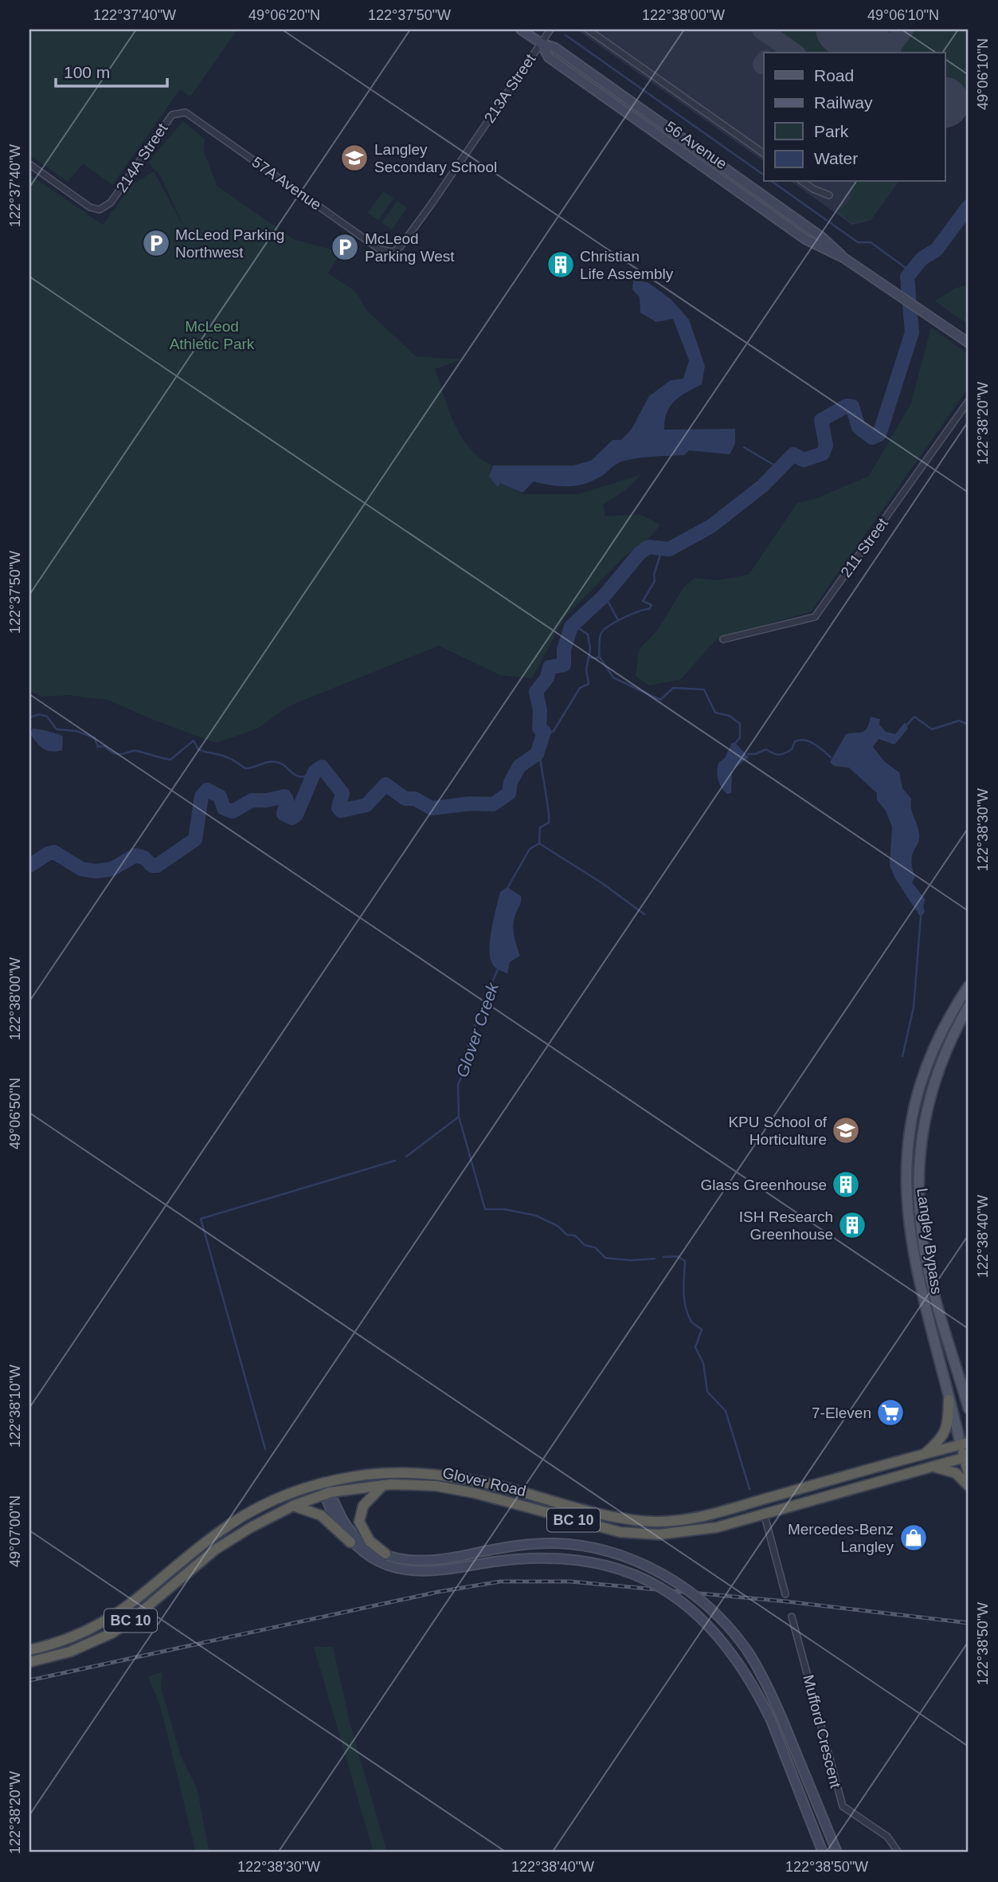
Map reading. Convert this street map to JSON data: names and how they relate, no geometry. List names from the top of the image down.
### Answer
{
  "streets": {
    "highway": ["Langley Bypass", "Glover Road", "BC 10"],
    "main road": ["56 Avenue"],
    "street": [
      "213A Street",
      "214A Street",
      "57A Avenue",
      "211 Street",
      "Mufford Crescent"
    ]
  },
  "crossings": [
    ["213A Street", "56 Avenue"],
    ["213A Street", "57A Avenue"],
    ["214A Street", "57A Avenue"],
    ["Langley Bypass", "Glover Road"]
  ],
  "water": ["Glover Creek"],
  "parks": ["McLeod Athletic Park"],
  "places": {
    "school or university": ["Langley Secondary School", "KPU School of Horticulture"],
    "parking": ["McLeod Parking Northwest", "McLeod Parking West"],
    "building": ["Christian Life Assembly", "Glass Greenhouse", "ISH Research Greenhouse"],
    "supermarket": ["7-Eleven"],
    "shop": ["Mercedes-Benz Langley"]
  },
  "legend": [
    "Road",
    "Railway",
    "Park",
    "Water"
  ],
  "scale_bar": "100 m",
  "coordinates": [
    "122°37'40\"W",
    "49°06'20\"N",
    "122°37'50\"W",
    "122°38'00\"W",
    "49°06'10\"N",
    "122°38'20\"W",
    "122°38'30\"W",
    "49°06'50\"N",
    "122°38'40\"W",
    "122°38'10\"W",
    "49°07'00\"N",
    "122°38'50\"W"
  ]
}
